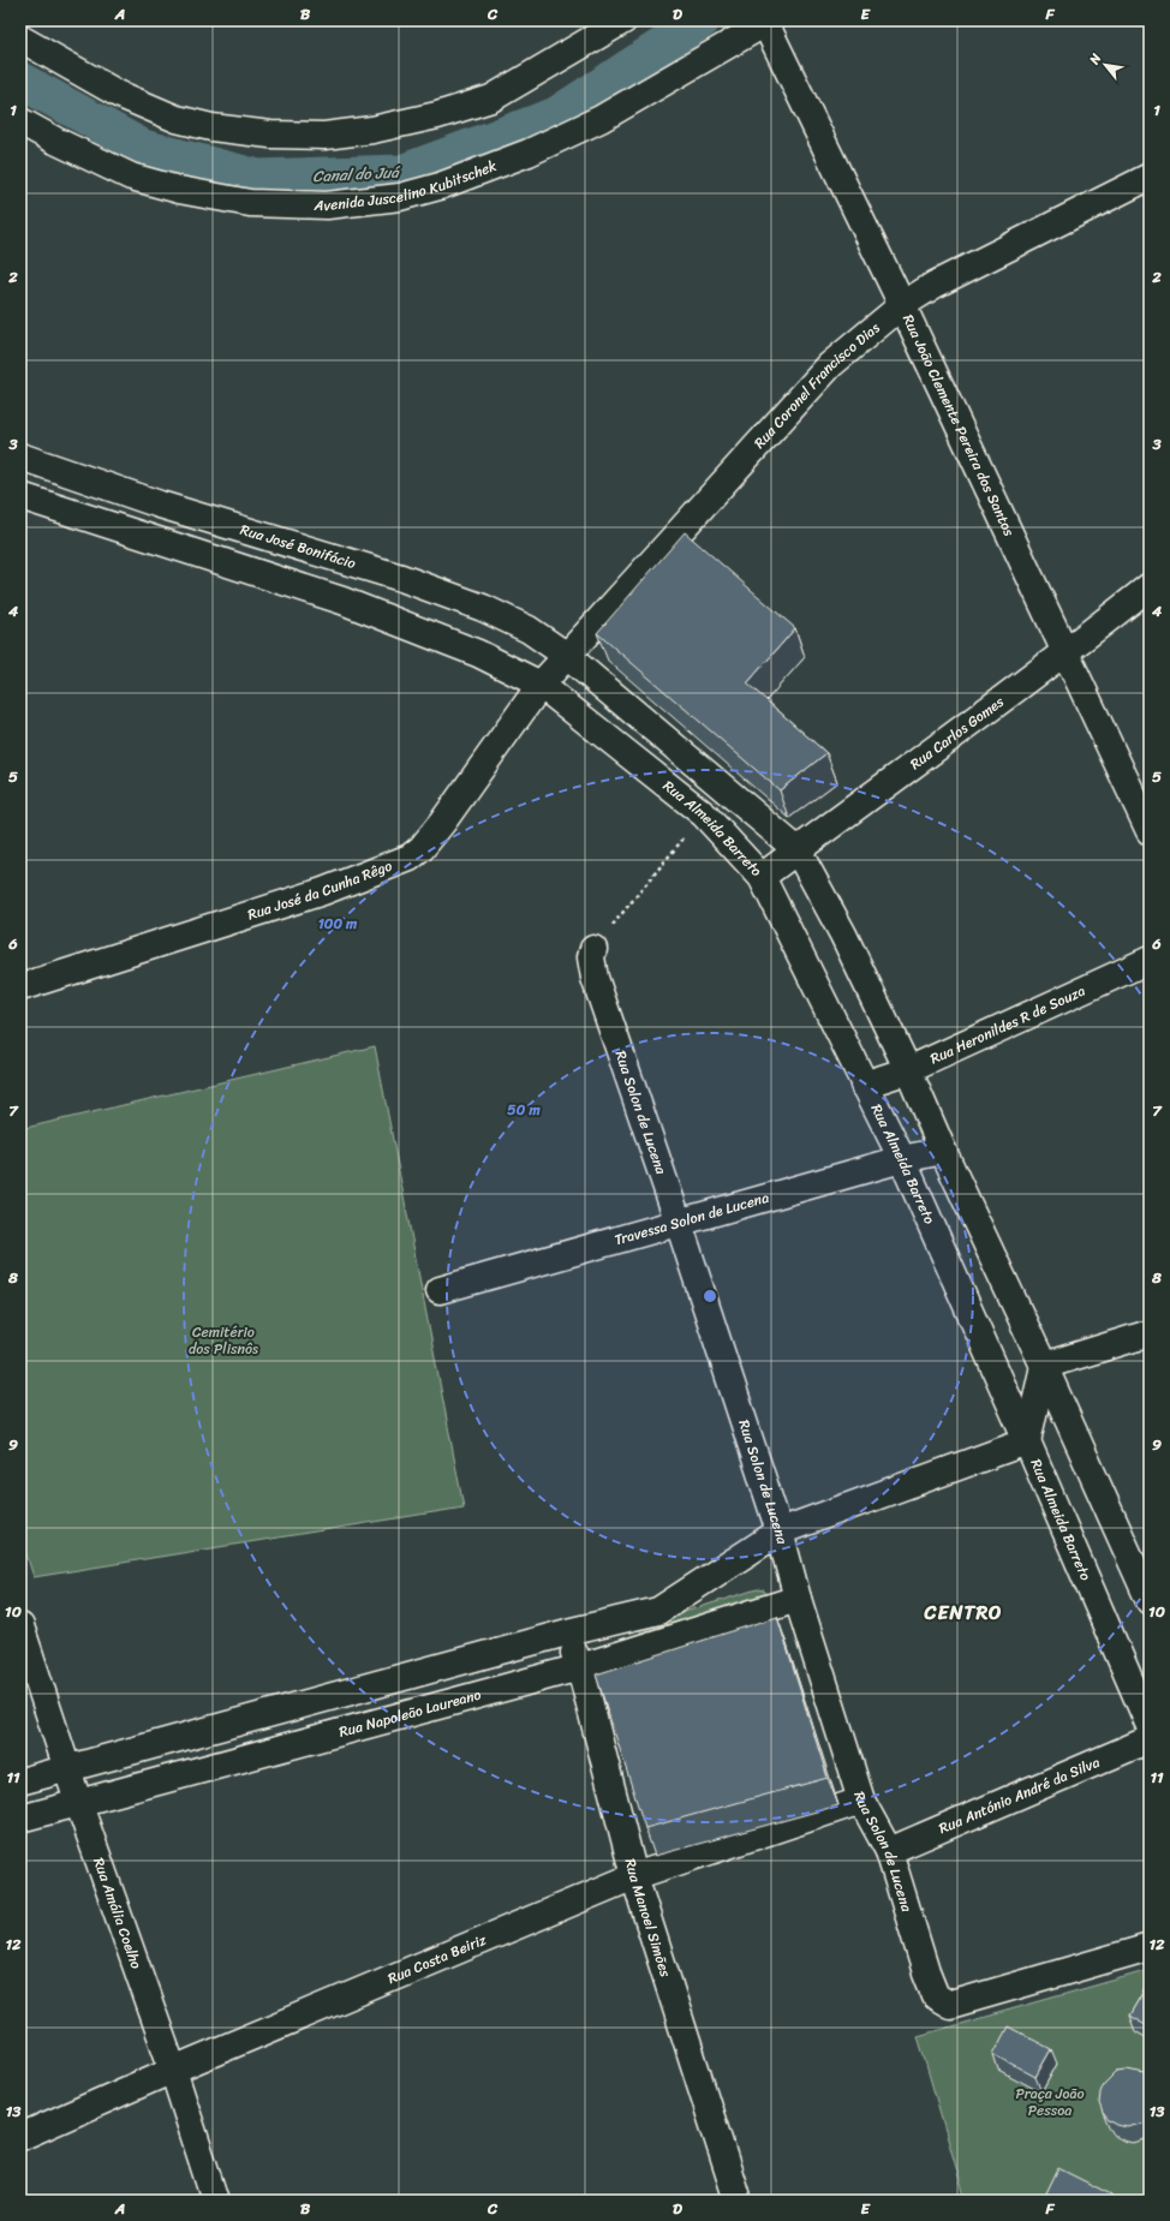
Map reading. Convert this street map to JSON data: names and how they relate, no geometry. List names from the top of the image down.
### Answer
{
  "streets": {
    "street": [
      "Avenida Juscelino Kubitschek",
      "Rua Coronel Francisco Dias",
      "Rua João Clemente Pereira dos Santos",
      "Rua José Bonifácio",
      "Rua Carlos Gomes",
      "Rua Almeida Barreto",
      "Rua José da Cunha Rêgo",
      "Rua Heronildes R de Souza",
      "Rua Solon de Lucena",
      "Travessa Solon de Lucena",
      "Rua Napoleão Laureano",
      "Rua António André da Silva",
      "Rua Amália Coelho",
      "Rua Manoel Simões",
      "Rua Costa Beiriz"
    ]
  },
  "crossings": [
    ["Avenida Juscelino Kubitschek", "Rua João Clemente Pereira dos Santos"],
    ["Rua Coronel Francisco Dias", "Rua João Clemente Pereira dos Santos"],
    ["Rua Coronel Francisco Dias", "Rua José Bonifácio"],
    ["Rua Coronel Francisco Dias", "Rua Almeida Barreto"],
    ["Rua Coronel Francisco Dias", "Rua José da Cunha Rêgo"],
    ["Rua João Clemente Pereira dos Santos", "Rua Carlos Gomes"],
    ["Rua Carlos Gomes", "Rua Almeida Barreto"],
    ["Rua Almeida Barreto", "Rua José da Cunha Rêgo"],
    ["Rua Almeida Barreto", "Rua Heronildes R de Souza"],
    ["Rua Almeida Barreto", "Travessa Solon de Lucena"],
    ["Rua Solon de Lucena", "Travessa Solon de Lucena"],
    ["Rua Solon de Lucena", "Rua Napoleão Laureano"],
    ["Rua Solon de Lucena", "Rua António André da Silva"],
    ["Rua Solon de Lucena", "Rua Costa Beiriz"],
    ["Rua Napoleão Laureano", "Rua Amália Coelho"],
    ["Rua Napoleão Laureano", "Rua Manoel Simões"],
    ["Rua Amália Coelho", "Rua Costa Beiriz"],
    ["Rua Manoel Simões", "Rua Costa Beiriz"]
  ],
  "districts": ["CENTRO"],
  "water": ["Canal do Juá"],
  "parks": ["Cemitério dos Plisnôs", "Praça João Pessoa"],
  "north": "top left",
  "grid": {
    "columns": [
      "A",
      "B",
      "C",
      "D",
      "E",
      "F"
    ],
    "rows": [
      "1",
      "2",
      "3",
      "4",
      "5",
      "6",
      "7",
      "8",
      "9",
      "10",
      "11",
      "12",
      "13"
    ]
  },
  "rings": ["100 m", "50 m"]
}
